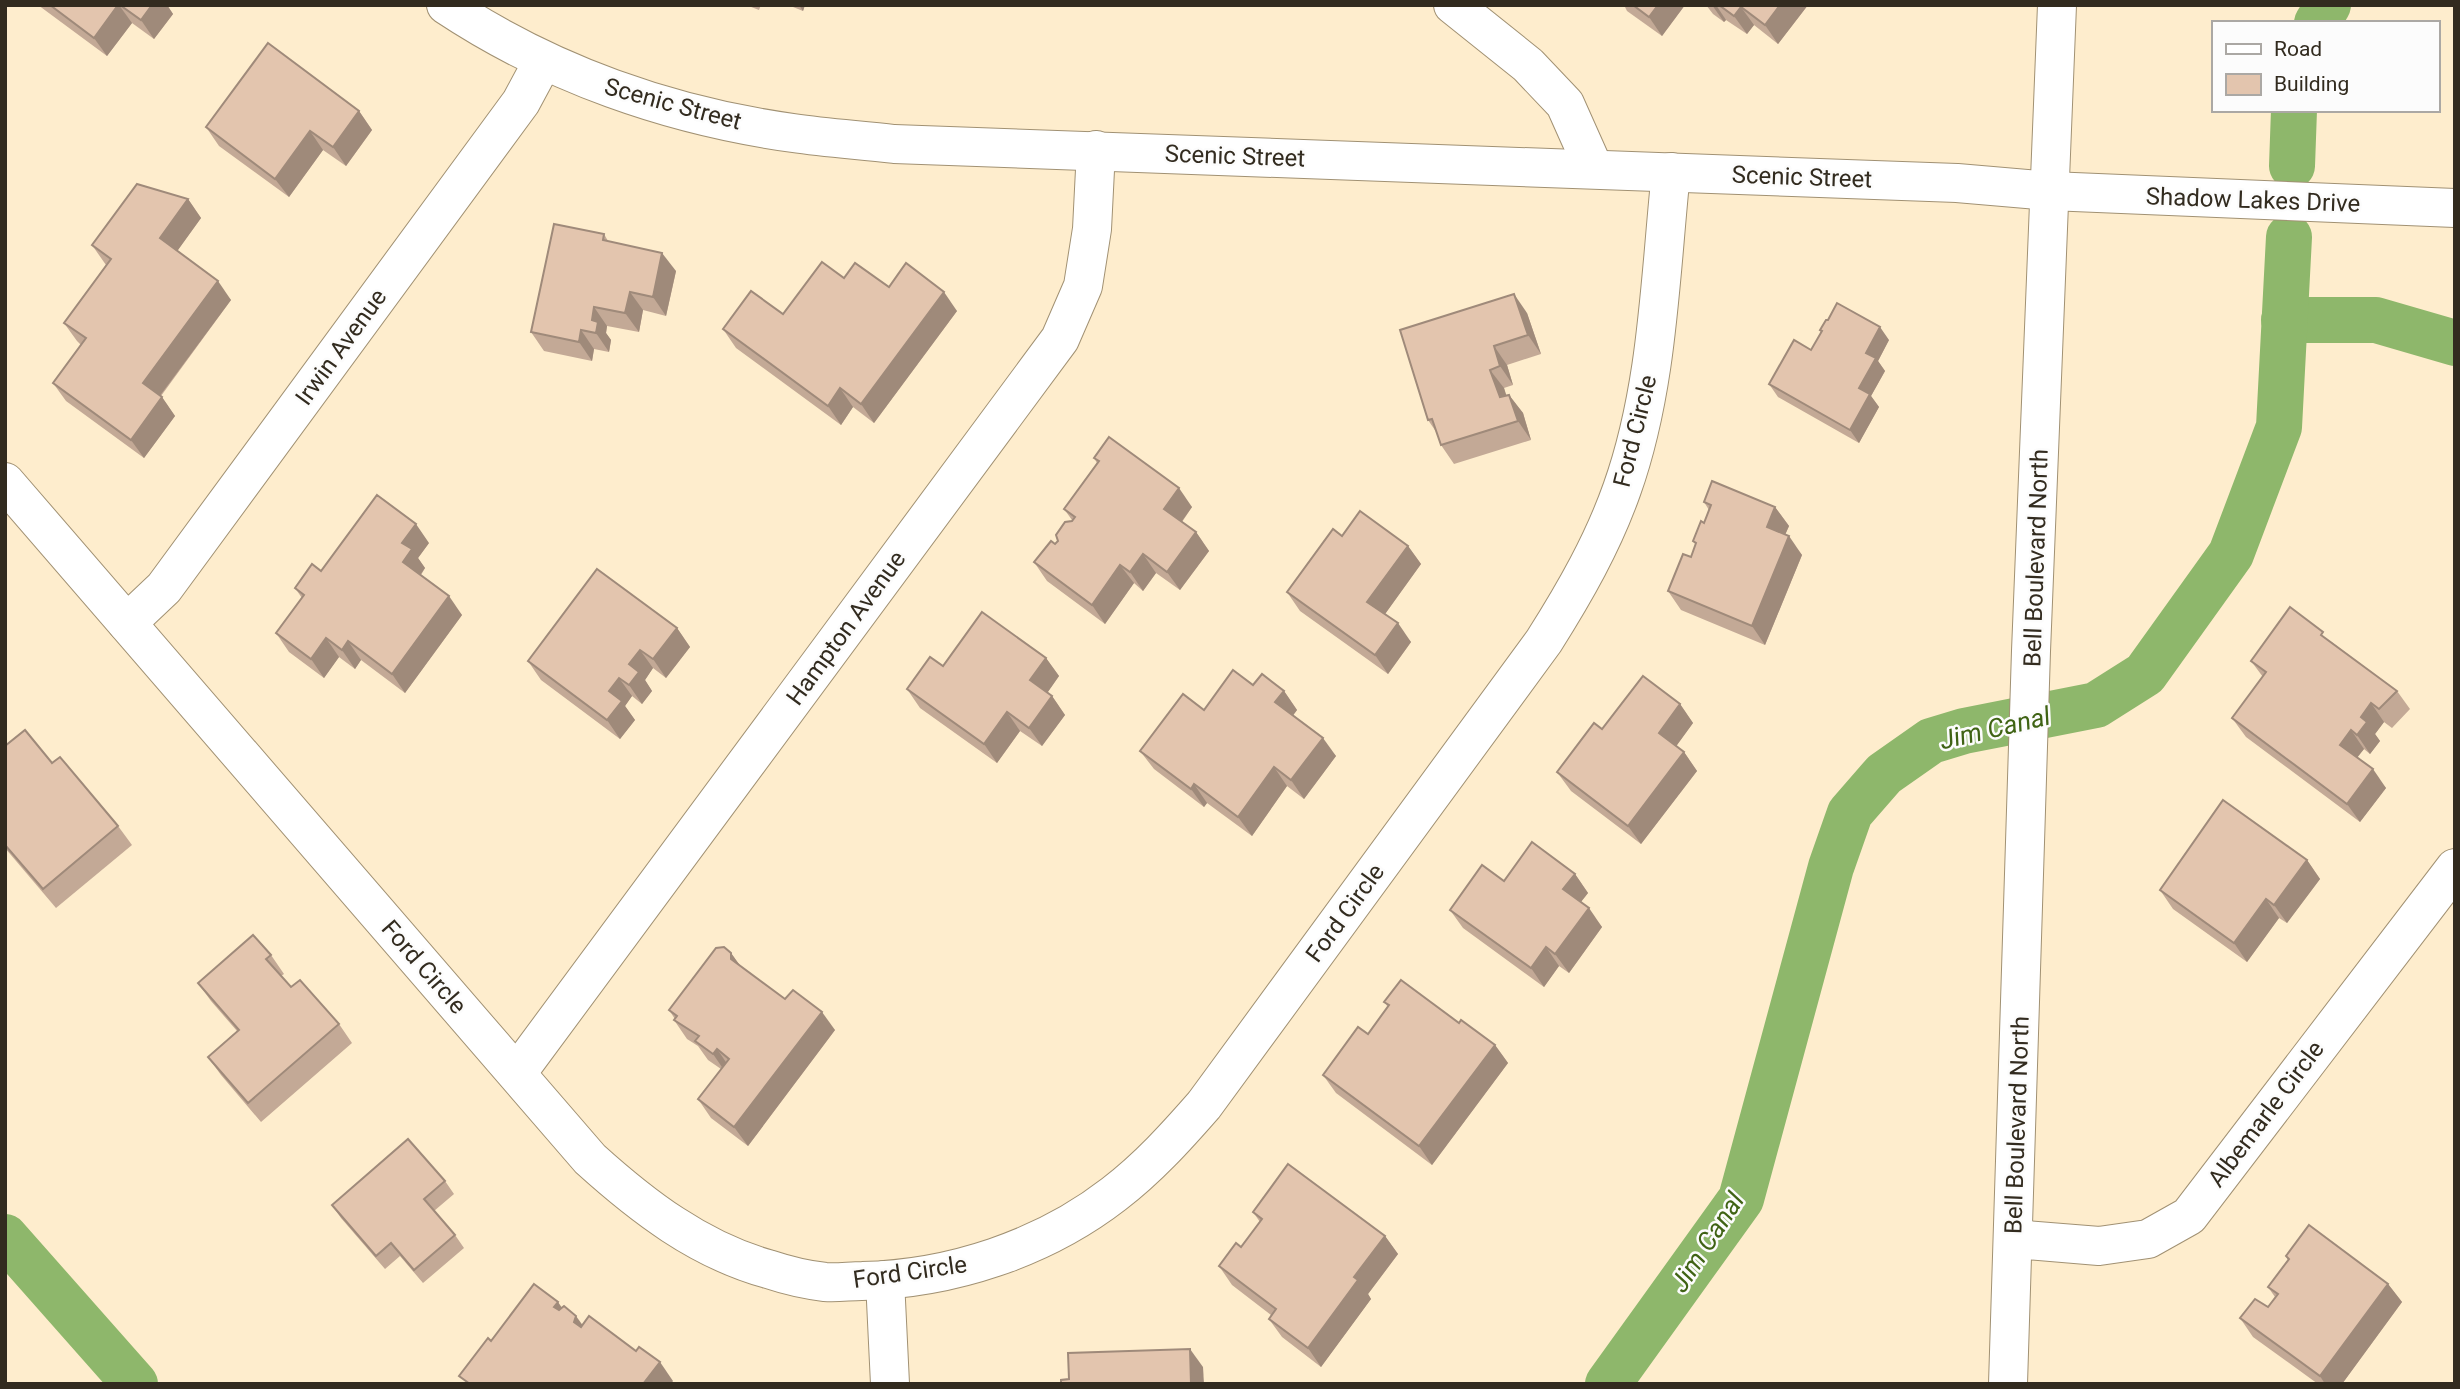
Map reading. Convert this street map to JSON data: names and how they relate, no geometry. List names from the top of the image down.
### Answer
{
  "streets": {
    "street": [
      "Scenic Street",
      "Shadow Lakes Drive",
      "Irwin Avenue",
      "Ford Circle",
      "Bell Boulevard North",
      "Hampton Avenue",
      "Albemarle Circle"
    ]
  },
  "crossings": [
    ["Scenic Street", "Shadow Lakes Drive"],
    ["Scenic Street", "Irwin Avenue"],
    ["Scenic Street", "Ford Circle"],
    ["Scenic Street", "Bell Boulevard North"],
    ["Scenic Street", "Hampton Avenue"],
    ["Shadow Lakes Drive", "Bell Boulevard North"],
    ["Irwin Avenue", "Ford Circle"],
    ["Ford Circle", "Hampton Avenue"],
    ["Bell Boulevard North", "Albemarle Circle"]
  ],
  "water": ["Jim Canal"],
  "legend": ["Road", "Building"]
}
